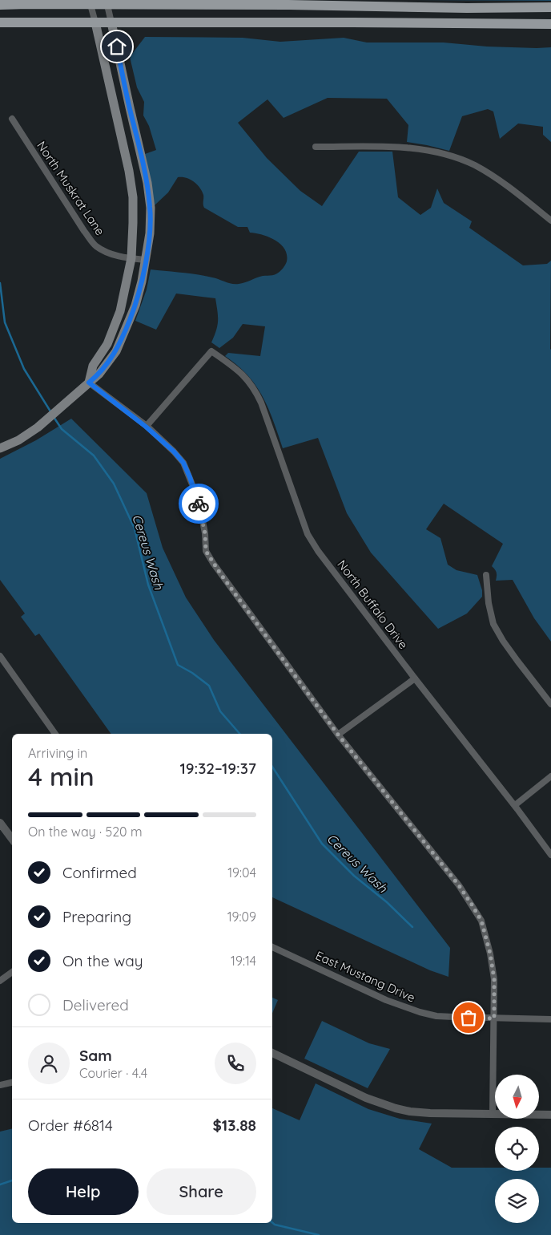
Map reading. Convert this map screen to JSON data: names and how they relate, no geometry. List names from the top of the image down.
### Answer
{
  "streets": {
    "street": ["North Muskrat Lane", "North Buffalo Drive", "East Mustang Drive"]
  },
  "water": ["Cereus Wash"],
  "north": "bottom",
  "page": {
    "heading": ["4 min", "Arriving in", "19:32–19:37"],
    "panel": [
      "Sam",
      "Courier · 4.4",
      "Order #6814",
      "$13.88"
    ],
    "bar": "On the way · 520 m",
    "list": [
      ["Confirmed", "19:04"],
      ["Preparing", "19:09"],
      ["On the way", "19:14"],
      "Delivered"
    ],
    "buttons": ["Help", "Share"]
  }
}
